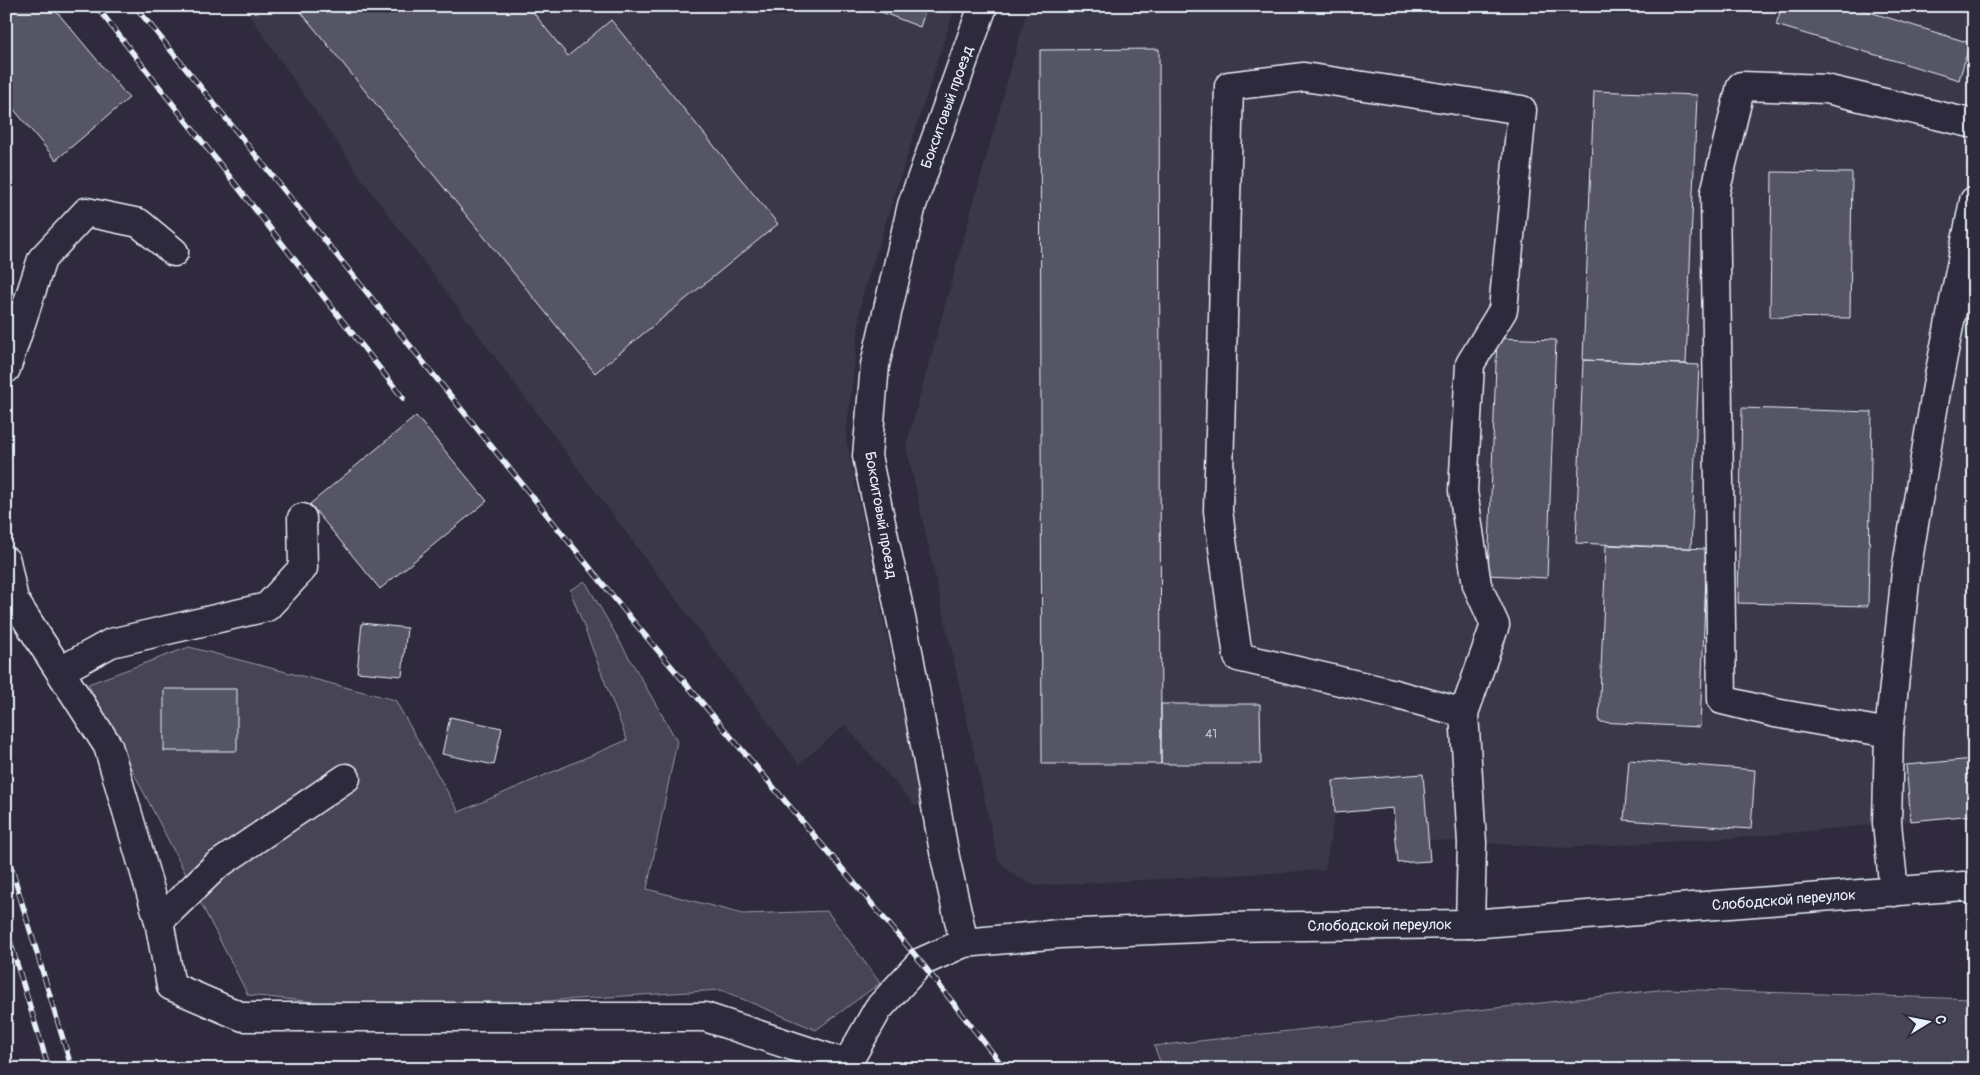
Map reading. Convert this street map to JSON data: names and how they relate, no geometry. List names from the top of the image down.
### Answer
{
  "streets": {
    "street": ["Бокситовый проезд", "Слободской переулок"]
  },
  "crossings": [
    ["Бокситовый проезд", "Слободской переулок"]
  ],
  "house_numbers": ["41"],
  "north": "right"
}
